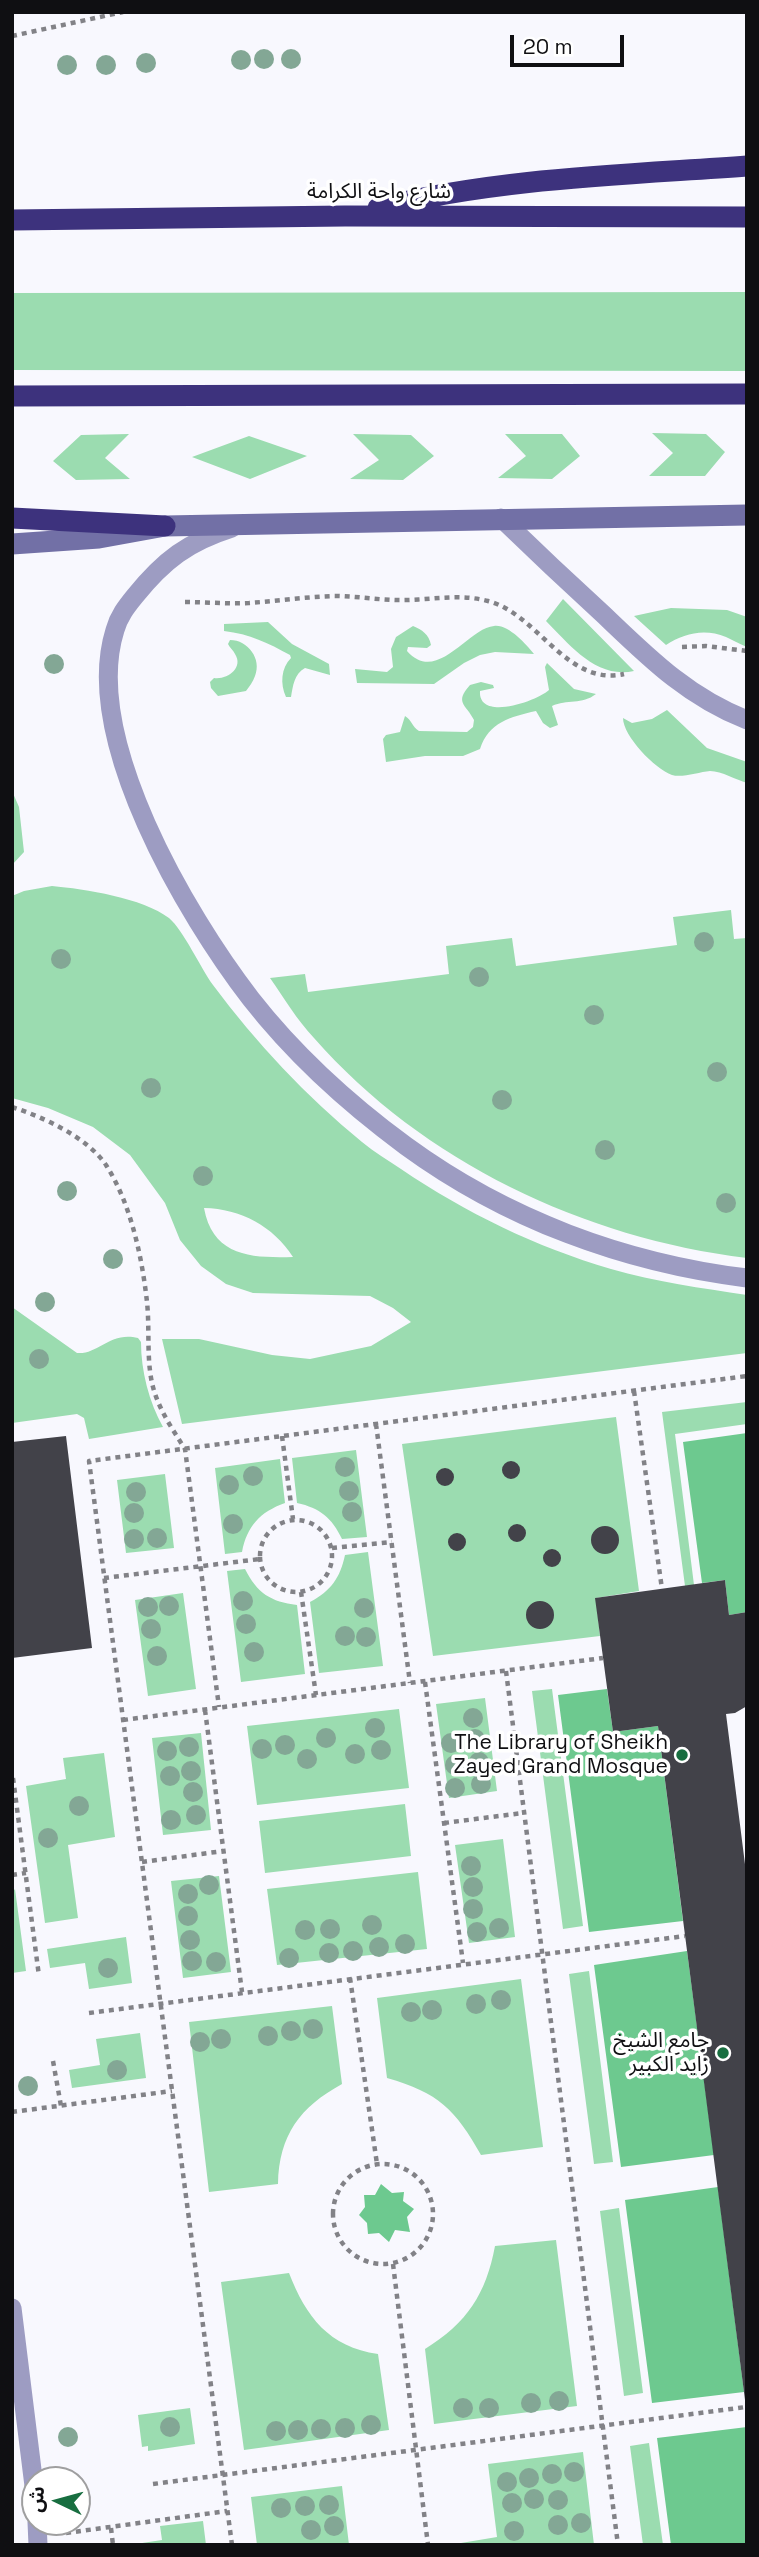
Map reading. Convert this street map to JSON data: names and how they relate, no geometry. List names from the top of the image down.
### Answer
{
  "streets": {
    "highway": ["شارع واحة الكرامة"]
  },
  "places": ["The Library of Sheikh Zayed Grand Mosque", "جامع الشيخ زايد الكبير"],
  "scale_bar": "20 m",
  "north": "left"
}
